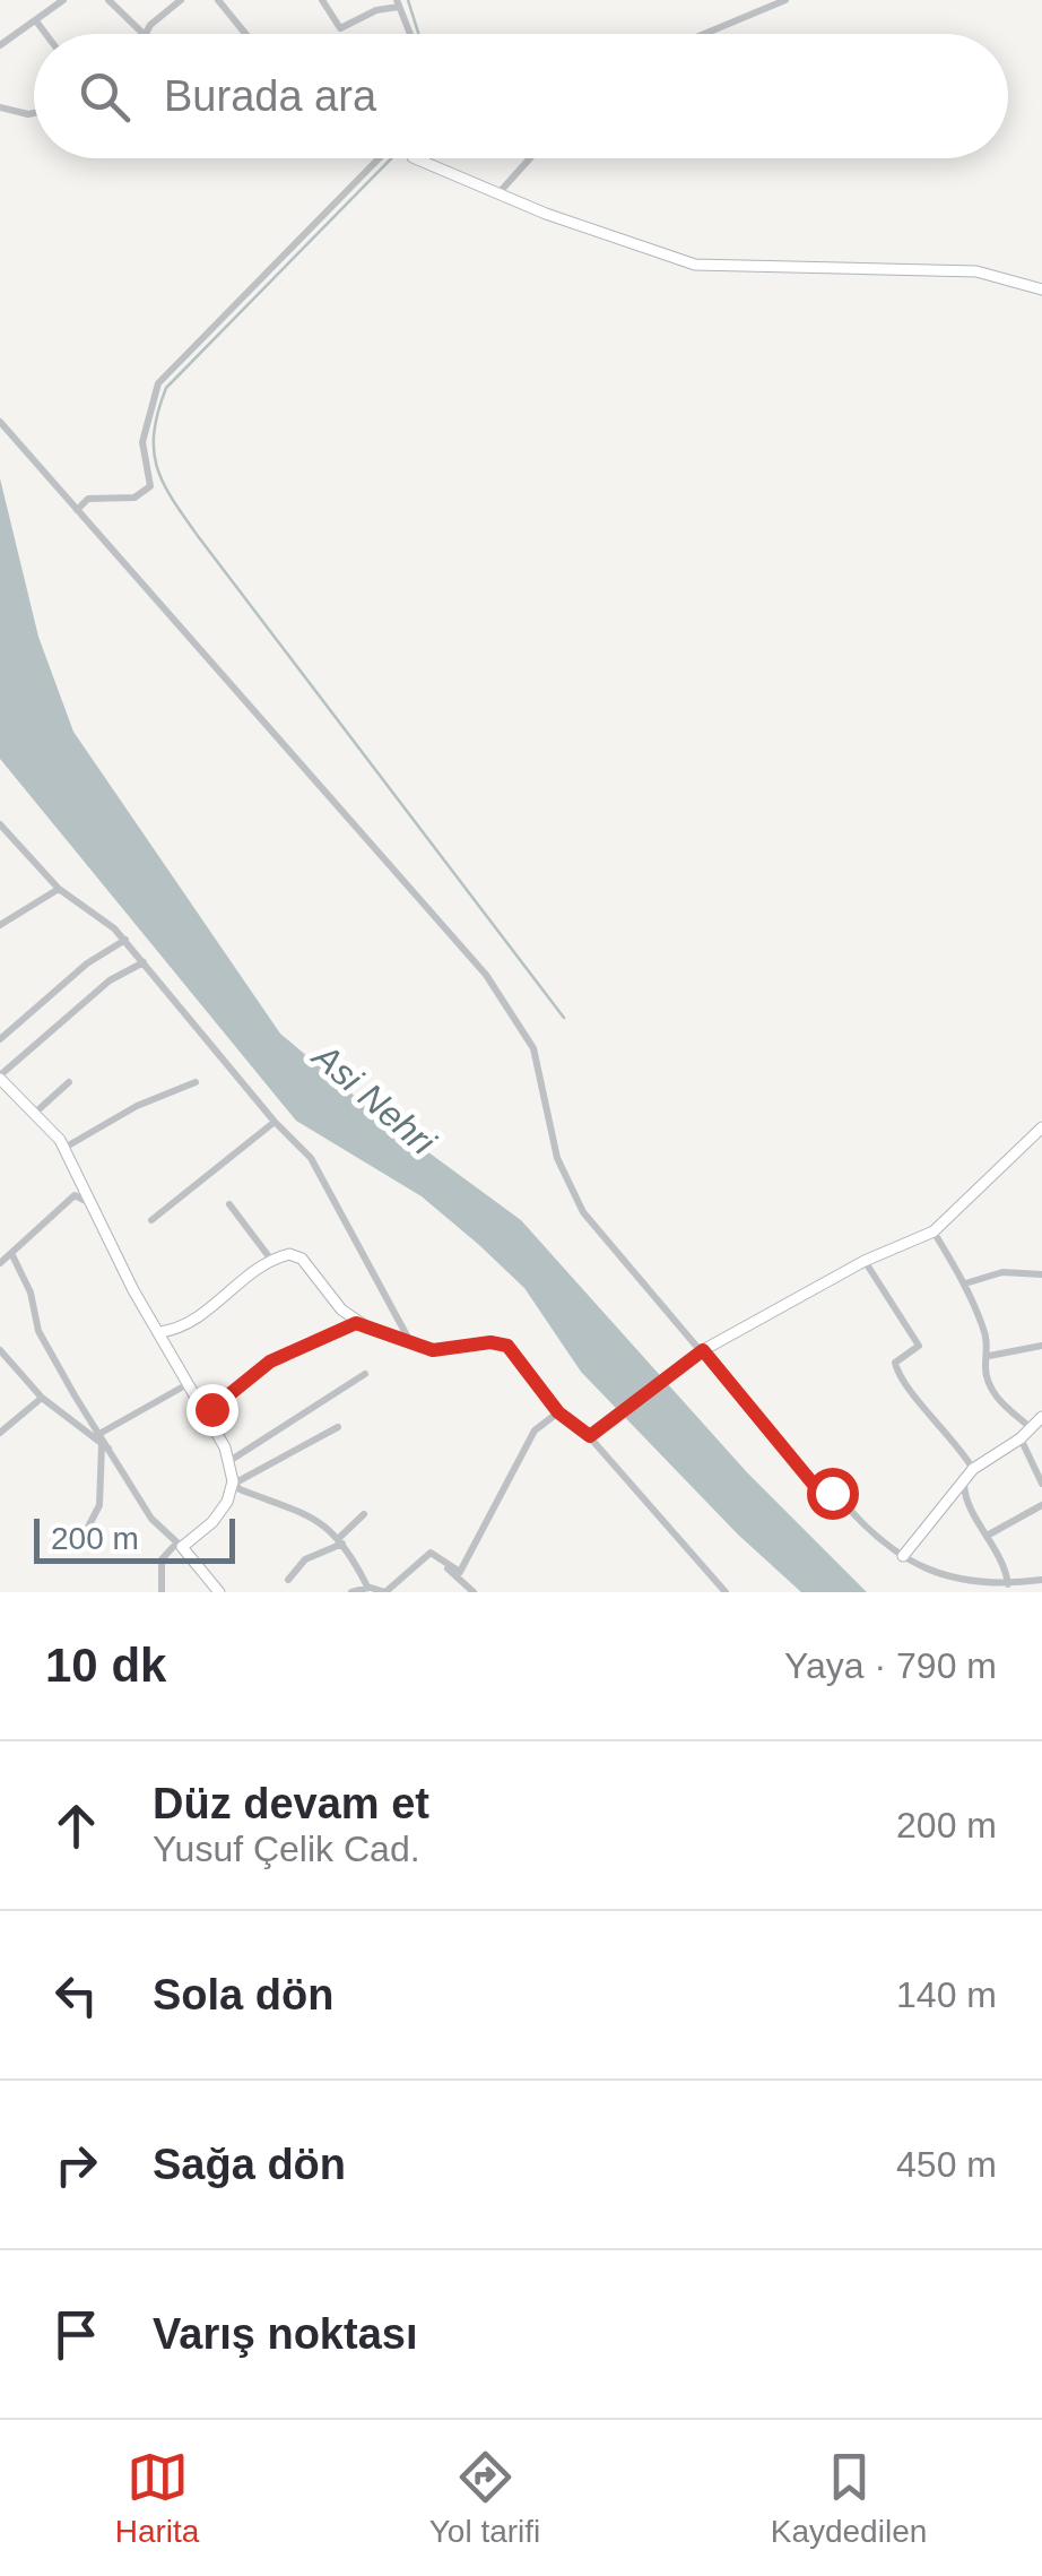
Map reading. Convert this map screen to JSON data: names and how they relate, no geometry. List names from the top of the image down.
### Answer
{
  "water": ["Asi Nehri"],
  "scale_bar": "200 m",
  "page": {
    "search": "Burada ara",
    "scale": "200 m",
    "heading": ["10 dk", "Yaya · 790 m"],
    "list": [
      ["Düz devam et", "Yusuf Çelik Cad.", "200 m"],
      ["Sola dön", "140 m"],
      ["Sağa dön", "450 m"],
      "Varış noktası"
    ],
    "nav": ["Harita", "Yol tarifi", "Kaydedilen"]
  }
}
